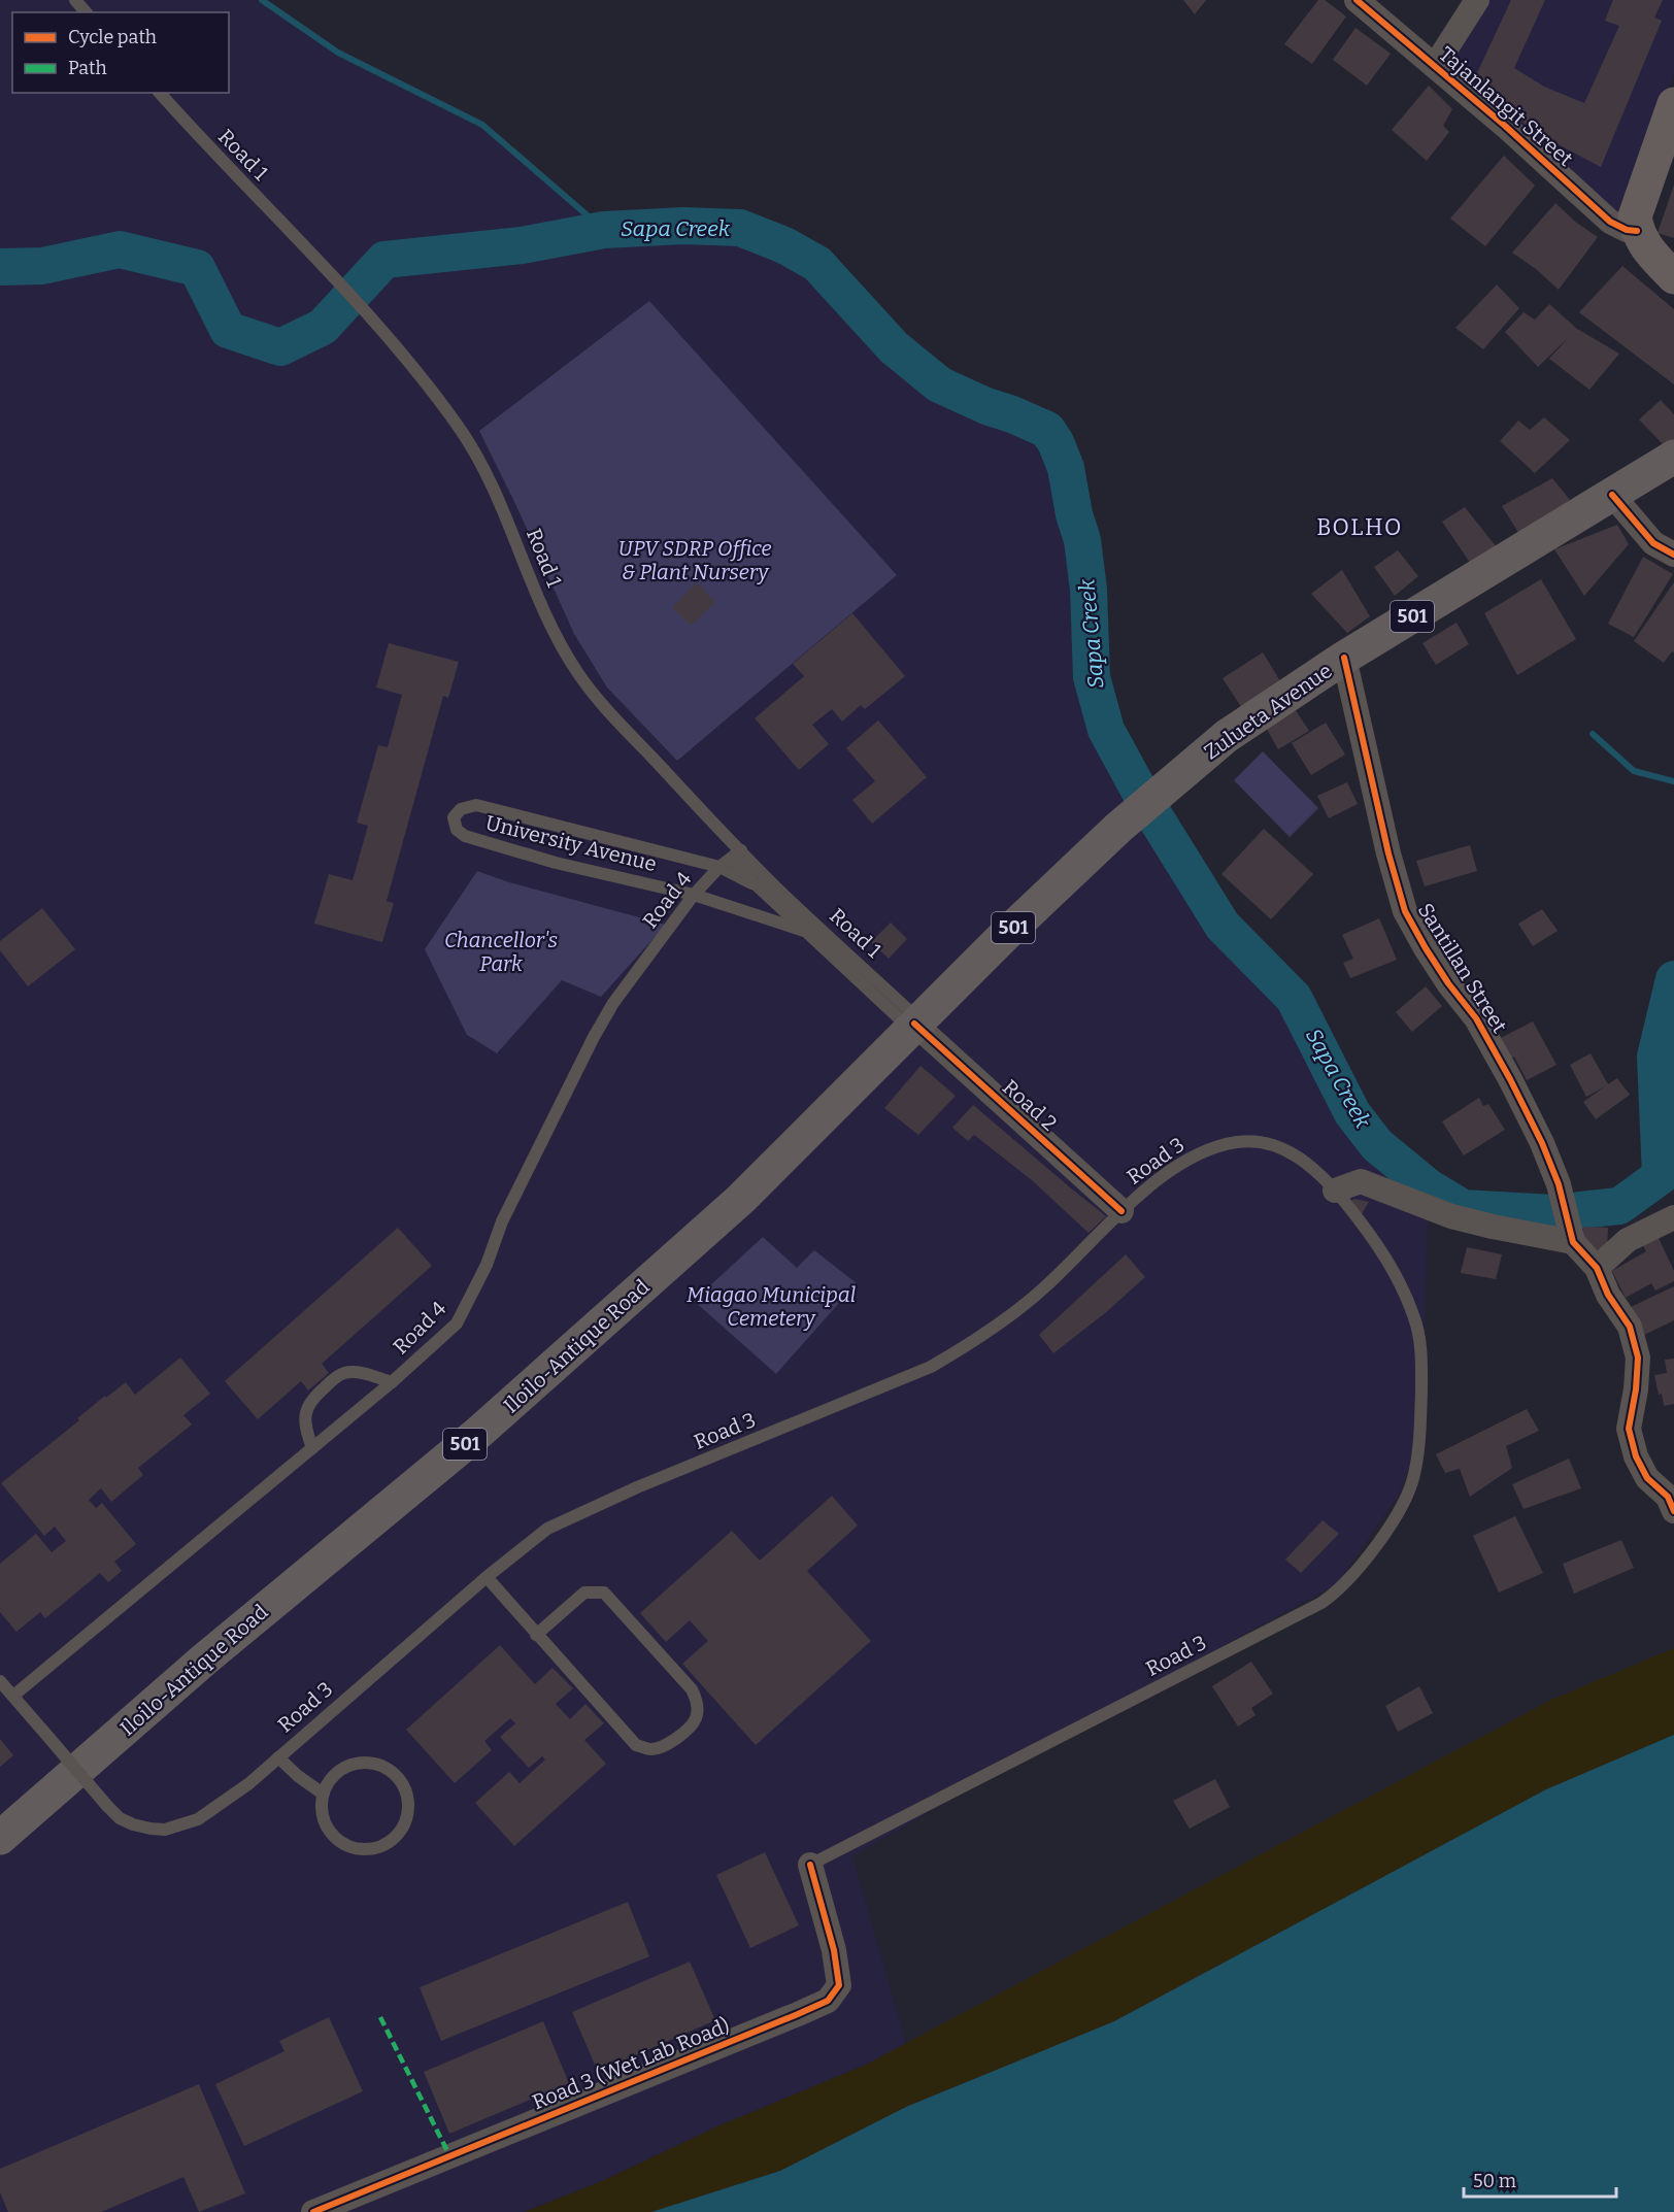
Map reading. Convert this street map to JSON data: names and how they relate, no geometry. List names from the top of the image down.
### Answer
{
  "streets": {
    "main road": ["501", "Zulueta Avenue", "Iloilo-Antique Road"],
    "street": [
      "Tajanlangit Street",
      "Santillan Street",
      "Road 2",
      "Road 3 (Wet Lab Road)"
    ],
    "lane": [
      "Road 1",
      "University Avenue",
      "Road 4",
      "Road 3"
    ]
  },
  "crossings": [
    ["Road 1", "Zulueta Avenue"],
    ["Road 1", "University Avenue"],
    ["Road 1", "Road 4"],
    ["Road 1", "Road 2"],
    ["Road 1", "Iloilo-Antique Road"],
    ["Zulueta Avenue", "Santillan Street"],
    ["Zulueta Avenue", "Road 2"],
    ["Zulueta Avenue", "Iloilo-Antique Road"],
    ["University Avenue", "Road 4"],
    ["Road 4", "Road 3"],
    ["Road 2", "Road 3"],
    ["Road 2", "Iloilo-Antique Road"],
    ["Road 3", "Road 3 (Wet Lab Road)"]
  ],
  "districts": ["BOLHO"],
  "water": ["Sapa Creek"],
  "parks": ["UPV SDRP Office & Plant Nursery", "Chancellor's Park", "Miagao Municipal Cemetery"],
  "legend": ["Cycle path", "Path"],
  "scale_bar": "50 m"
}
